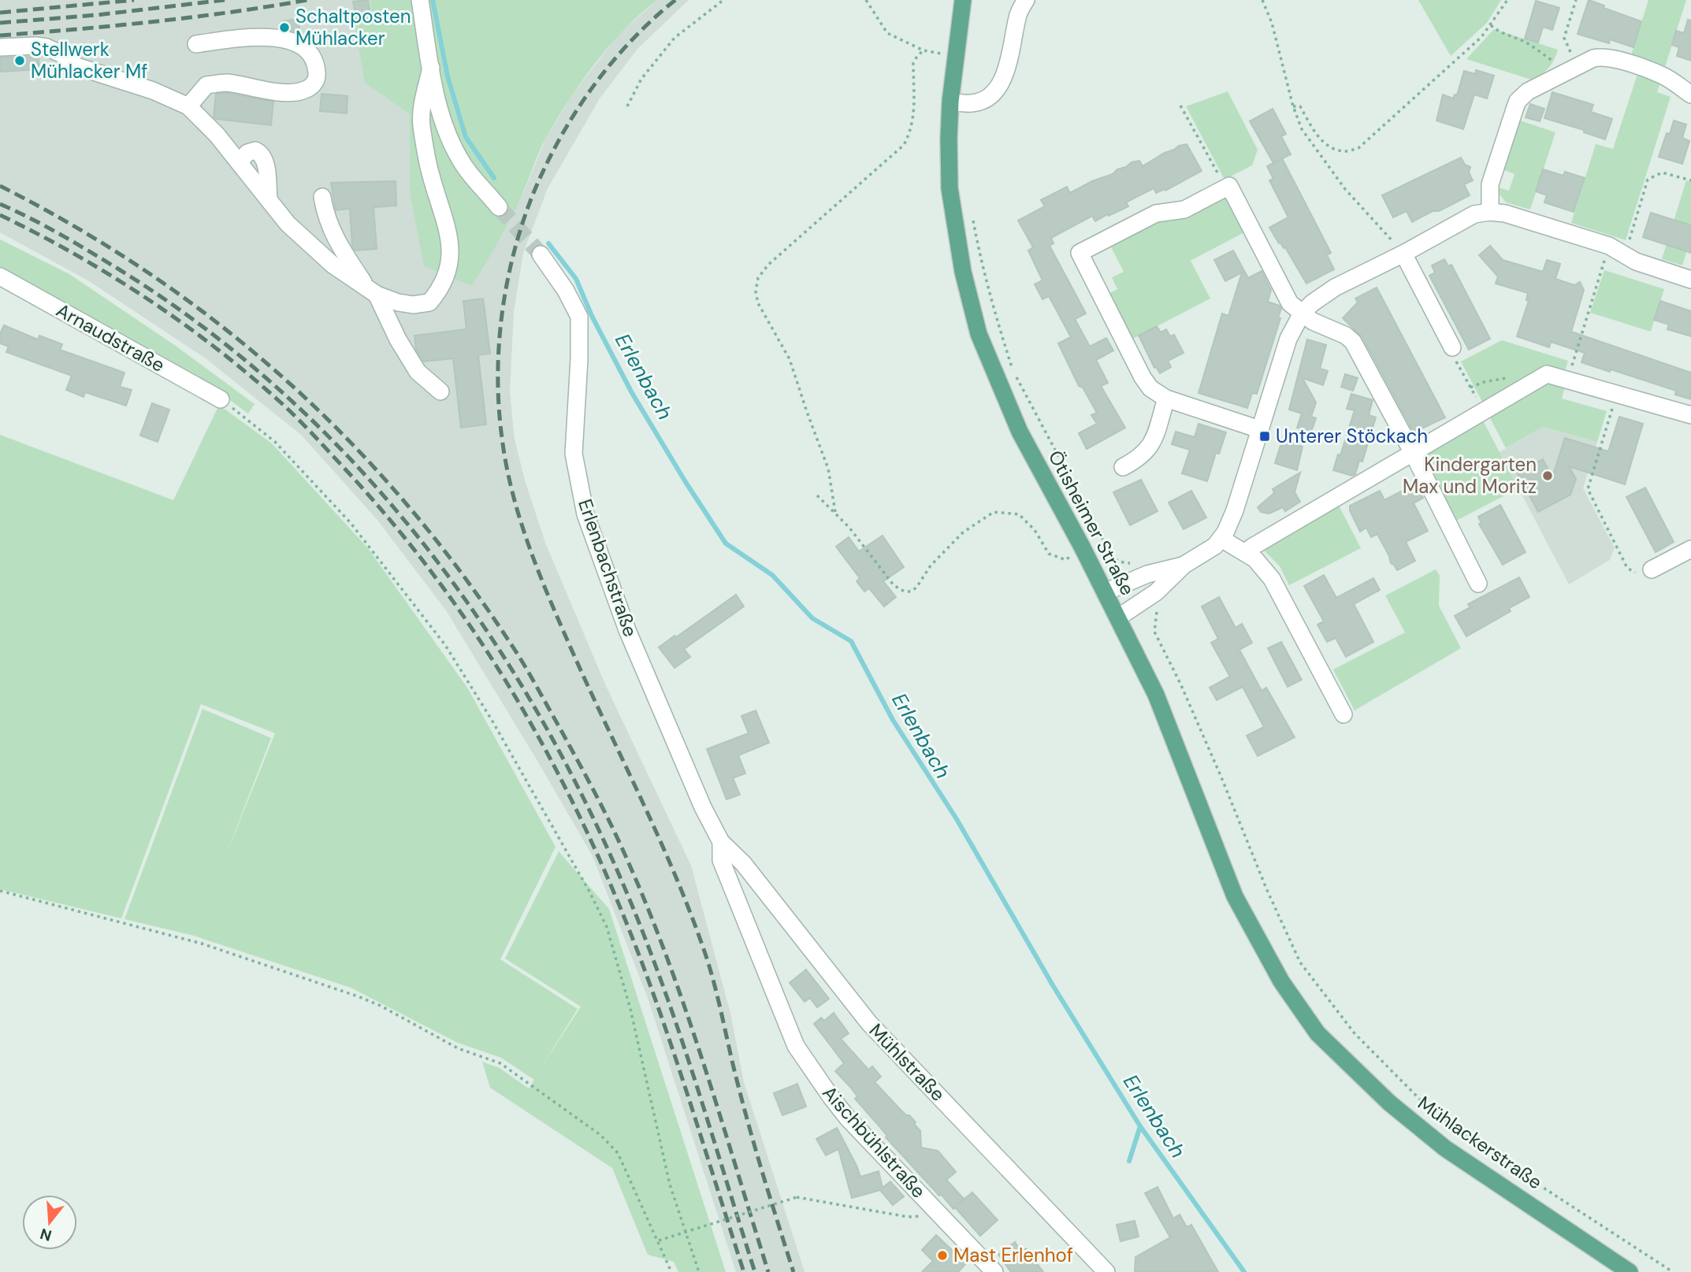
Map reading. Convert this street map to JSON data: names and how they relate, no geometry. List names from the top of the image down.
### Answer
{
  "streets": {
    "main road": ["Ötisheimer Straße", "Mühlackerstraße"],
    "street": [
      "Arnaudstraße",
      "Erlenbachstraße",
      "Mühlstraße",
      "Aischbühlstraße"
    ]
  },
  "crossings": [
    ["Ötisheimer Straße", "Mühlackerstraße"],
    ["Erlenbachstraße", "Mühlstraße"],
    ["Erlenbachstraße", "Aischbühlstraße"],
    ["Mühlstraße", "Aischbühlstraße"]
  ],
  "water": ["Erlenbach"],
  "places": {
    "other": [
      "Schaltposten Mühlacker",
      "Stellwerk Mühlacker Mf",
      "Kindergarten Max und Moritz",
      "Mast Erlenhof"
    ],
    "transit": ["Unterer Stöckach"]
  },
  "north": "bottom"
}
